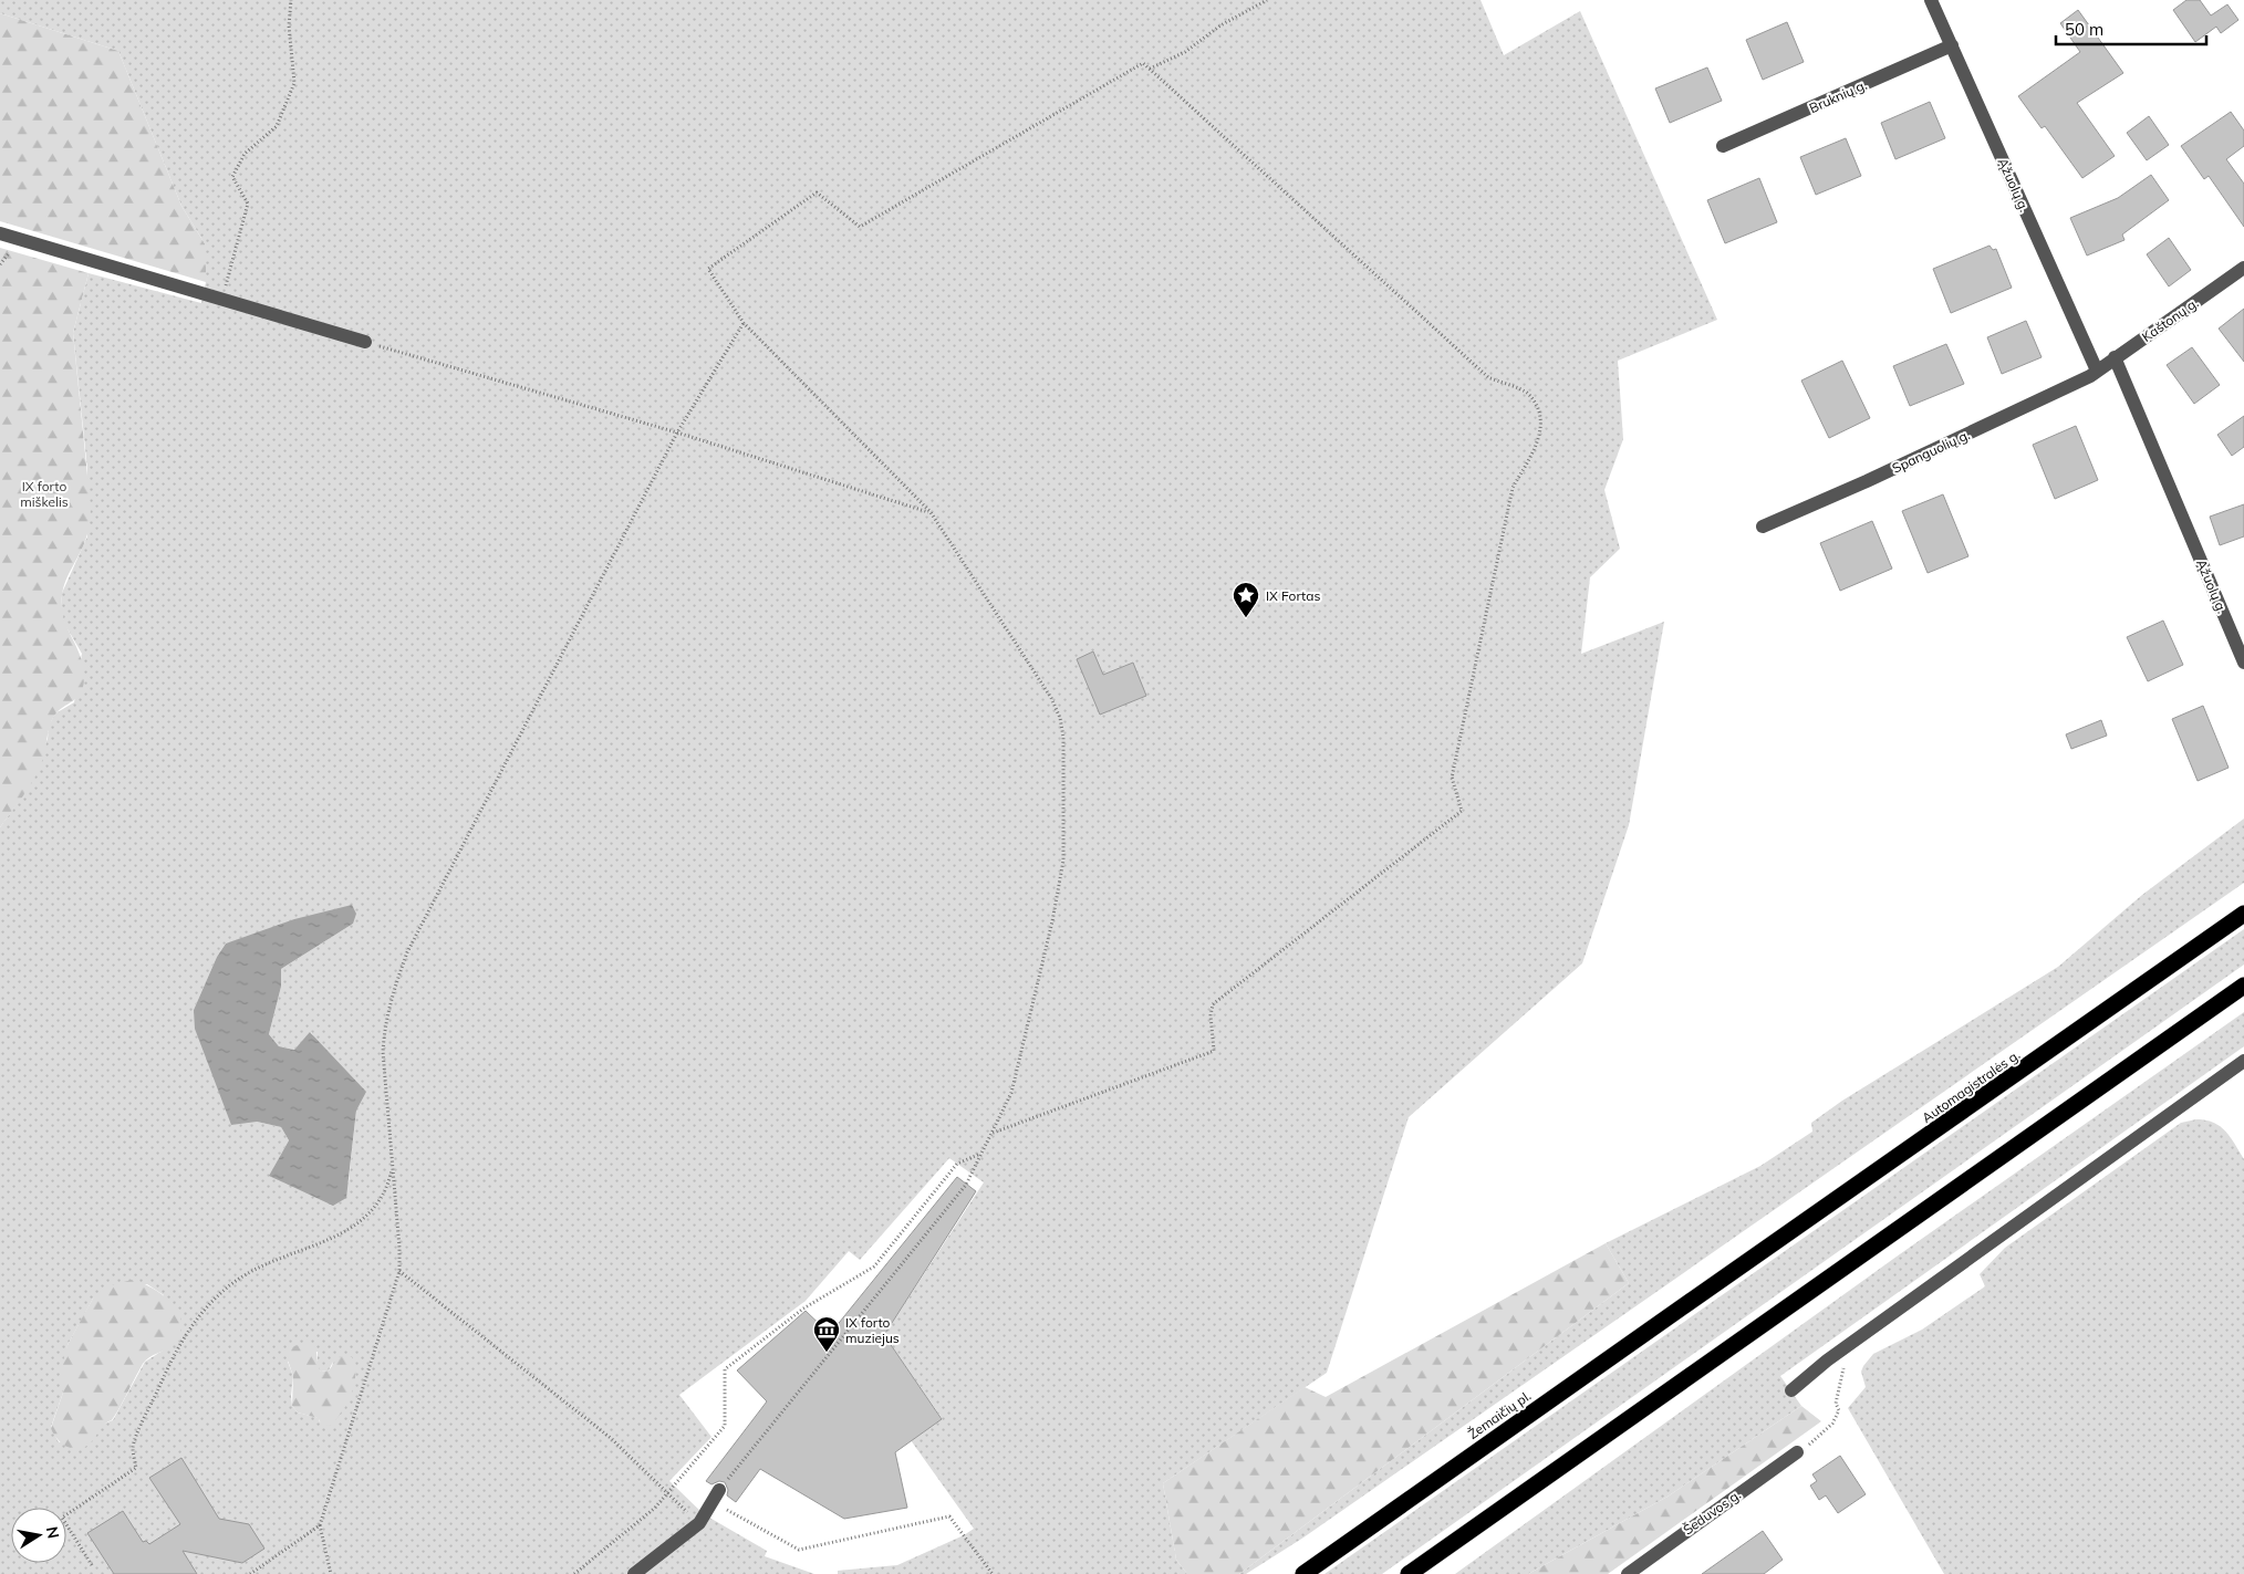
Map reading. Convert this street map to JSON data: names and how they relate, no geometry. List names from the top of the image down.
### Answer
{
  "streets": {
    "highway": ["Automagistralės g.", "Žemaičių pl."],
    "street": [
      "Bruknių g.",
      "Ąžuolų g.",
      "Kaštonų g.",
      "Spanguolių g.",
      "Šeduvos g."
    ]
  },
  "crossings": [
    ["Bruknių g.", "Ąžuolų g."],
    ["Ąžuolų g.", "Kaštonų g."],
    ["Ąžuolų g.", "Spanguolių g."],
    ["Kaštonų g.", "Spanguolių g."],
    ["Automagistralės g.", "Žemaičių pl."]
  ],
  "parks": ["IX forto miškelis"],
  "places": {
    "place": ["IX Fortas"],
    "museum": ["IX forto muziejus"]
  },
  "scale_bar": "50 m",
  "north": "right"
}
